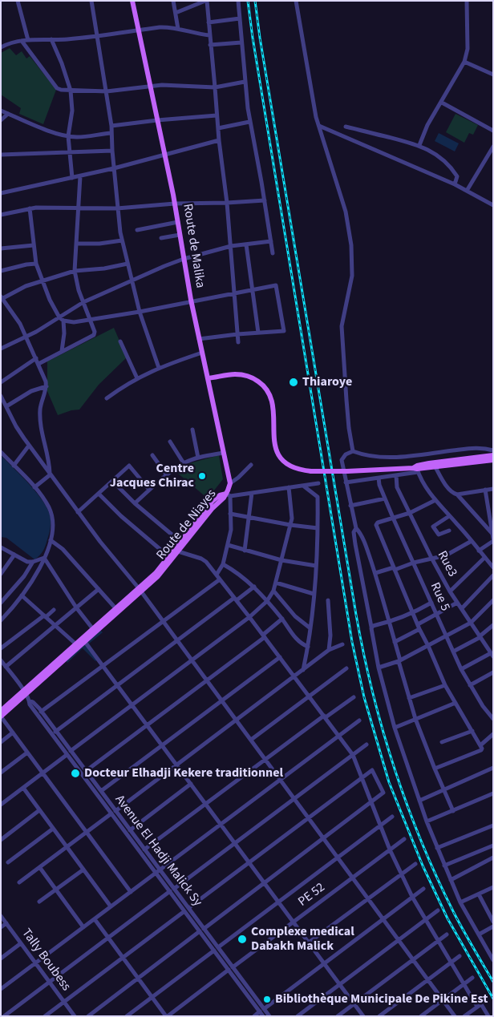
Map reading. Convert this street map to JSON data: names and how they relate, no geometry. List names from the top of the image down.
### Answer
{
  "streets": {
    "main road": ["Route de Malika", "Route de Niayes"],
    "street": [
      "Rue3",
      "Rue 5",
      "Avenue El Hadji Malick Sy",
      "PE 52",
      "Tally Boubess"
    ]
  },
  "crossings": [
    ["Route de Malika", "Route de Niayes"],
    ["Route de Niayes", "Avenue El Hadji Malick Sy"],
    ["Avenue El Hadji Malick Sy", "PE 52"]
  ],
  "places": [
    "Thiaroye",
    "Centre Jacques Chirac",
    "Docteur Elhadji Kekere traditionnel",
    "Complexe medical Dabakh Malick",
    "Bibliothèque Municipale De Pikine Est"
  ]
}
